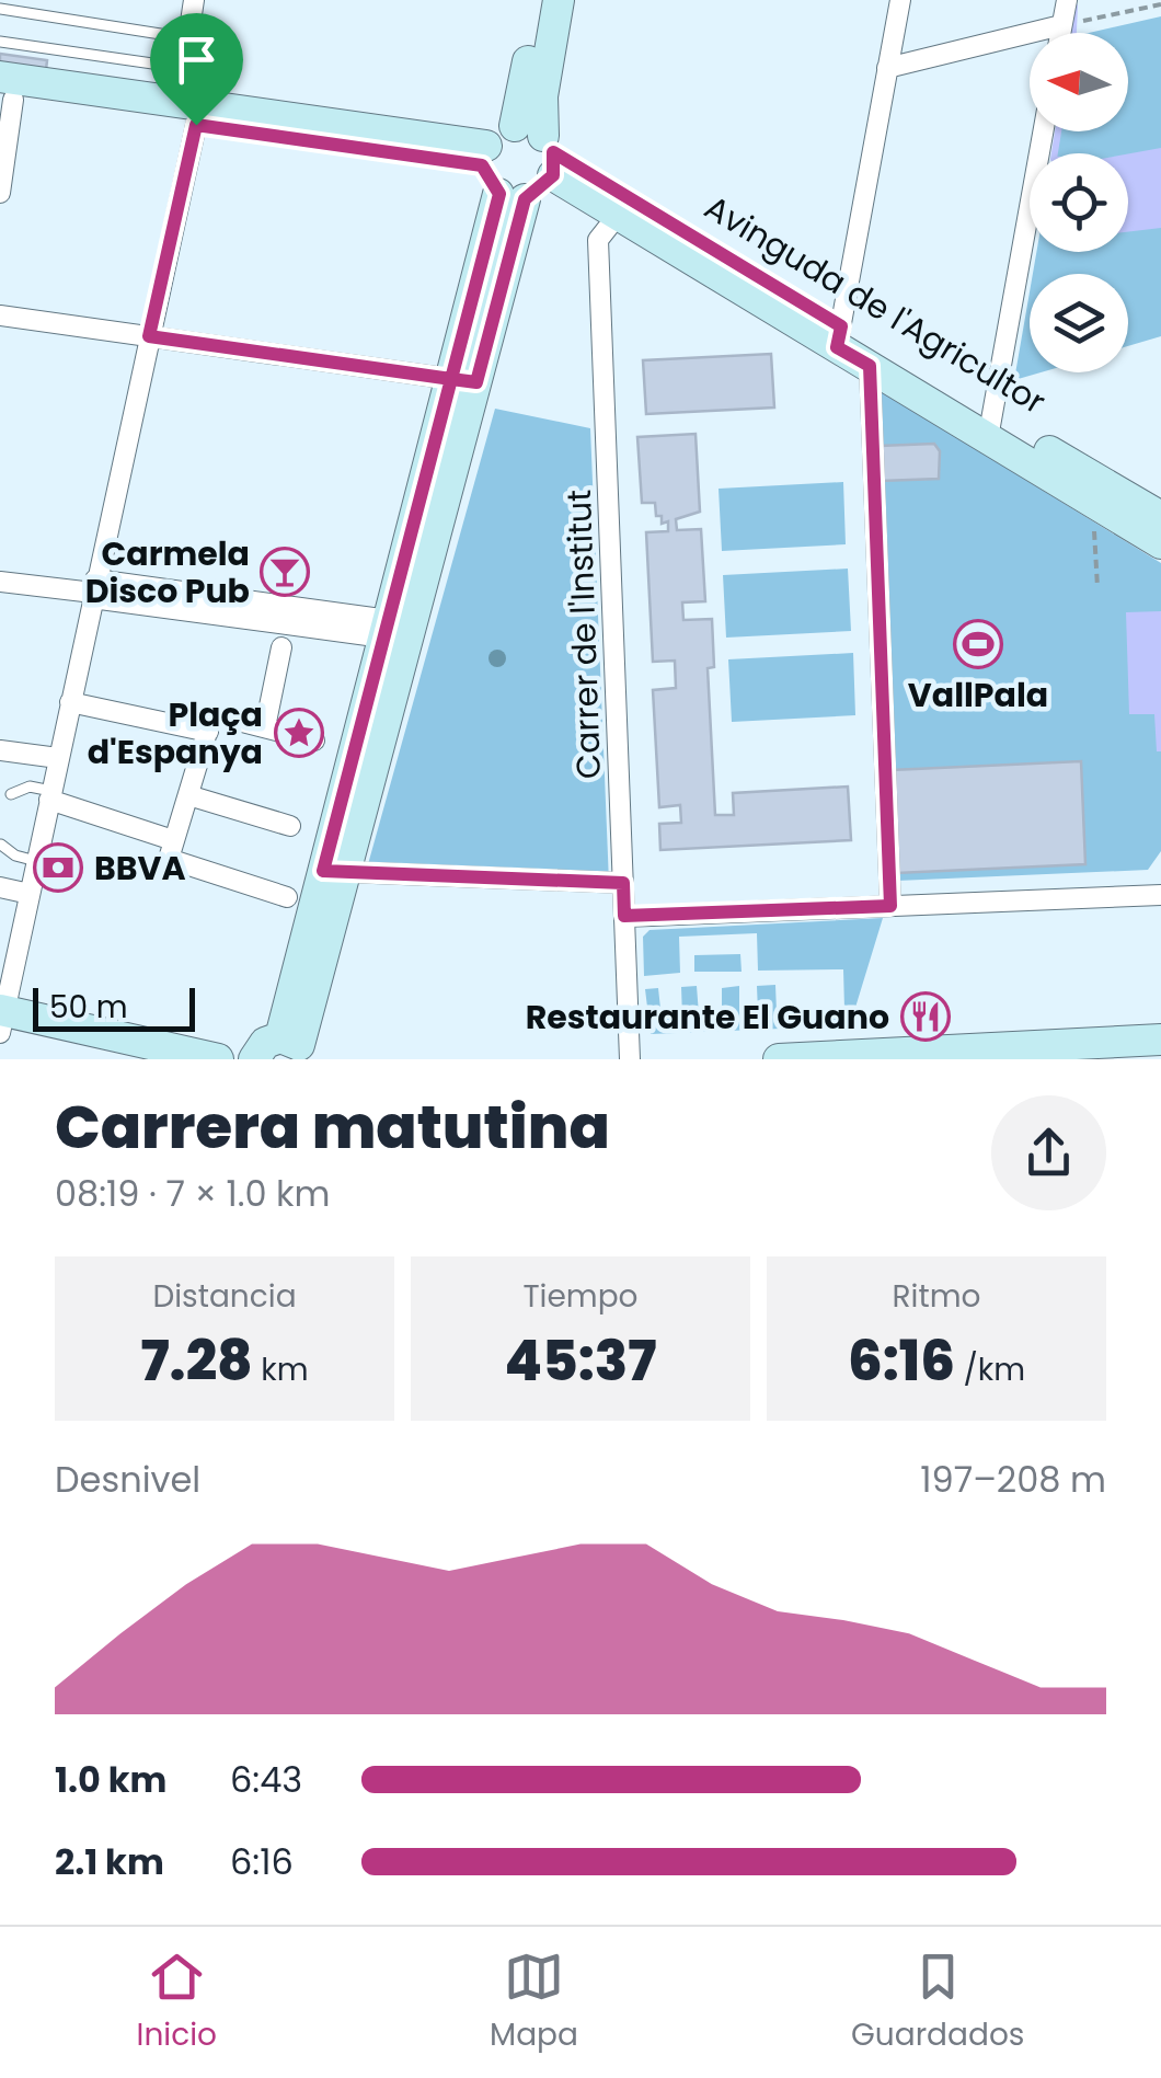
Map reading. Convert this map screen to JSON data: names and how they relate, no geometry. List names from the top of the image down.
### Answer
{
  "streets": {
    "street": ["Avinguda de l'Agricultor", "Carrer de l'Institut"]
  },
  "crossings": [
    ["Avinguda de l'Agricultor", "Carrer de l'Institut"]
  ],
  "places": {
    "bar": ["Carmela Disco Pub"],
    "sports": ["VallPala"],
    "place": ["Plaça d'Espanya"],
    "bank": ["BBVA"],
    "restaurant": ["Restaurante El Guano"]
  },
  "scale_bar": "50 m",
  "north": "left",
  "page": {
    "scale": "50 m",
    "heading": ["Carrera matutina", "08:19 · 7 × 1.0 km"],
    "stats": [
      ["Distancia", "7.28 km"],
      ["Tiempo", "45:37"],
      ["Ritmo", "6:16 /km"]
    ],
    "chart": ["Desnivel", "197–208 m"],
    "list": [
      {
        "name": "1.0 km",
        "note": "6:43"
      },
      {
        "name": "2.1 km",
        "note": "6:16"
      }
    ],
    "tabs": ["Inicio", "Mapa", "Guardados"]
  }
}
